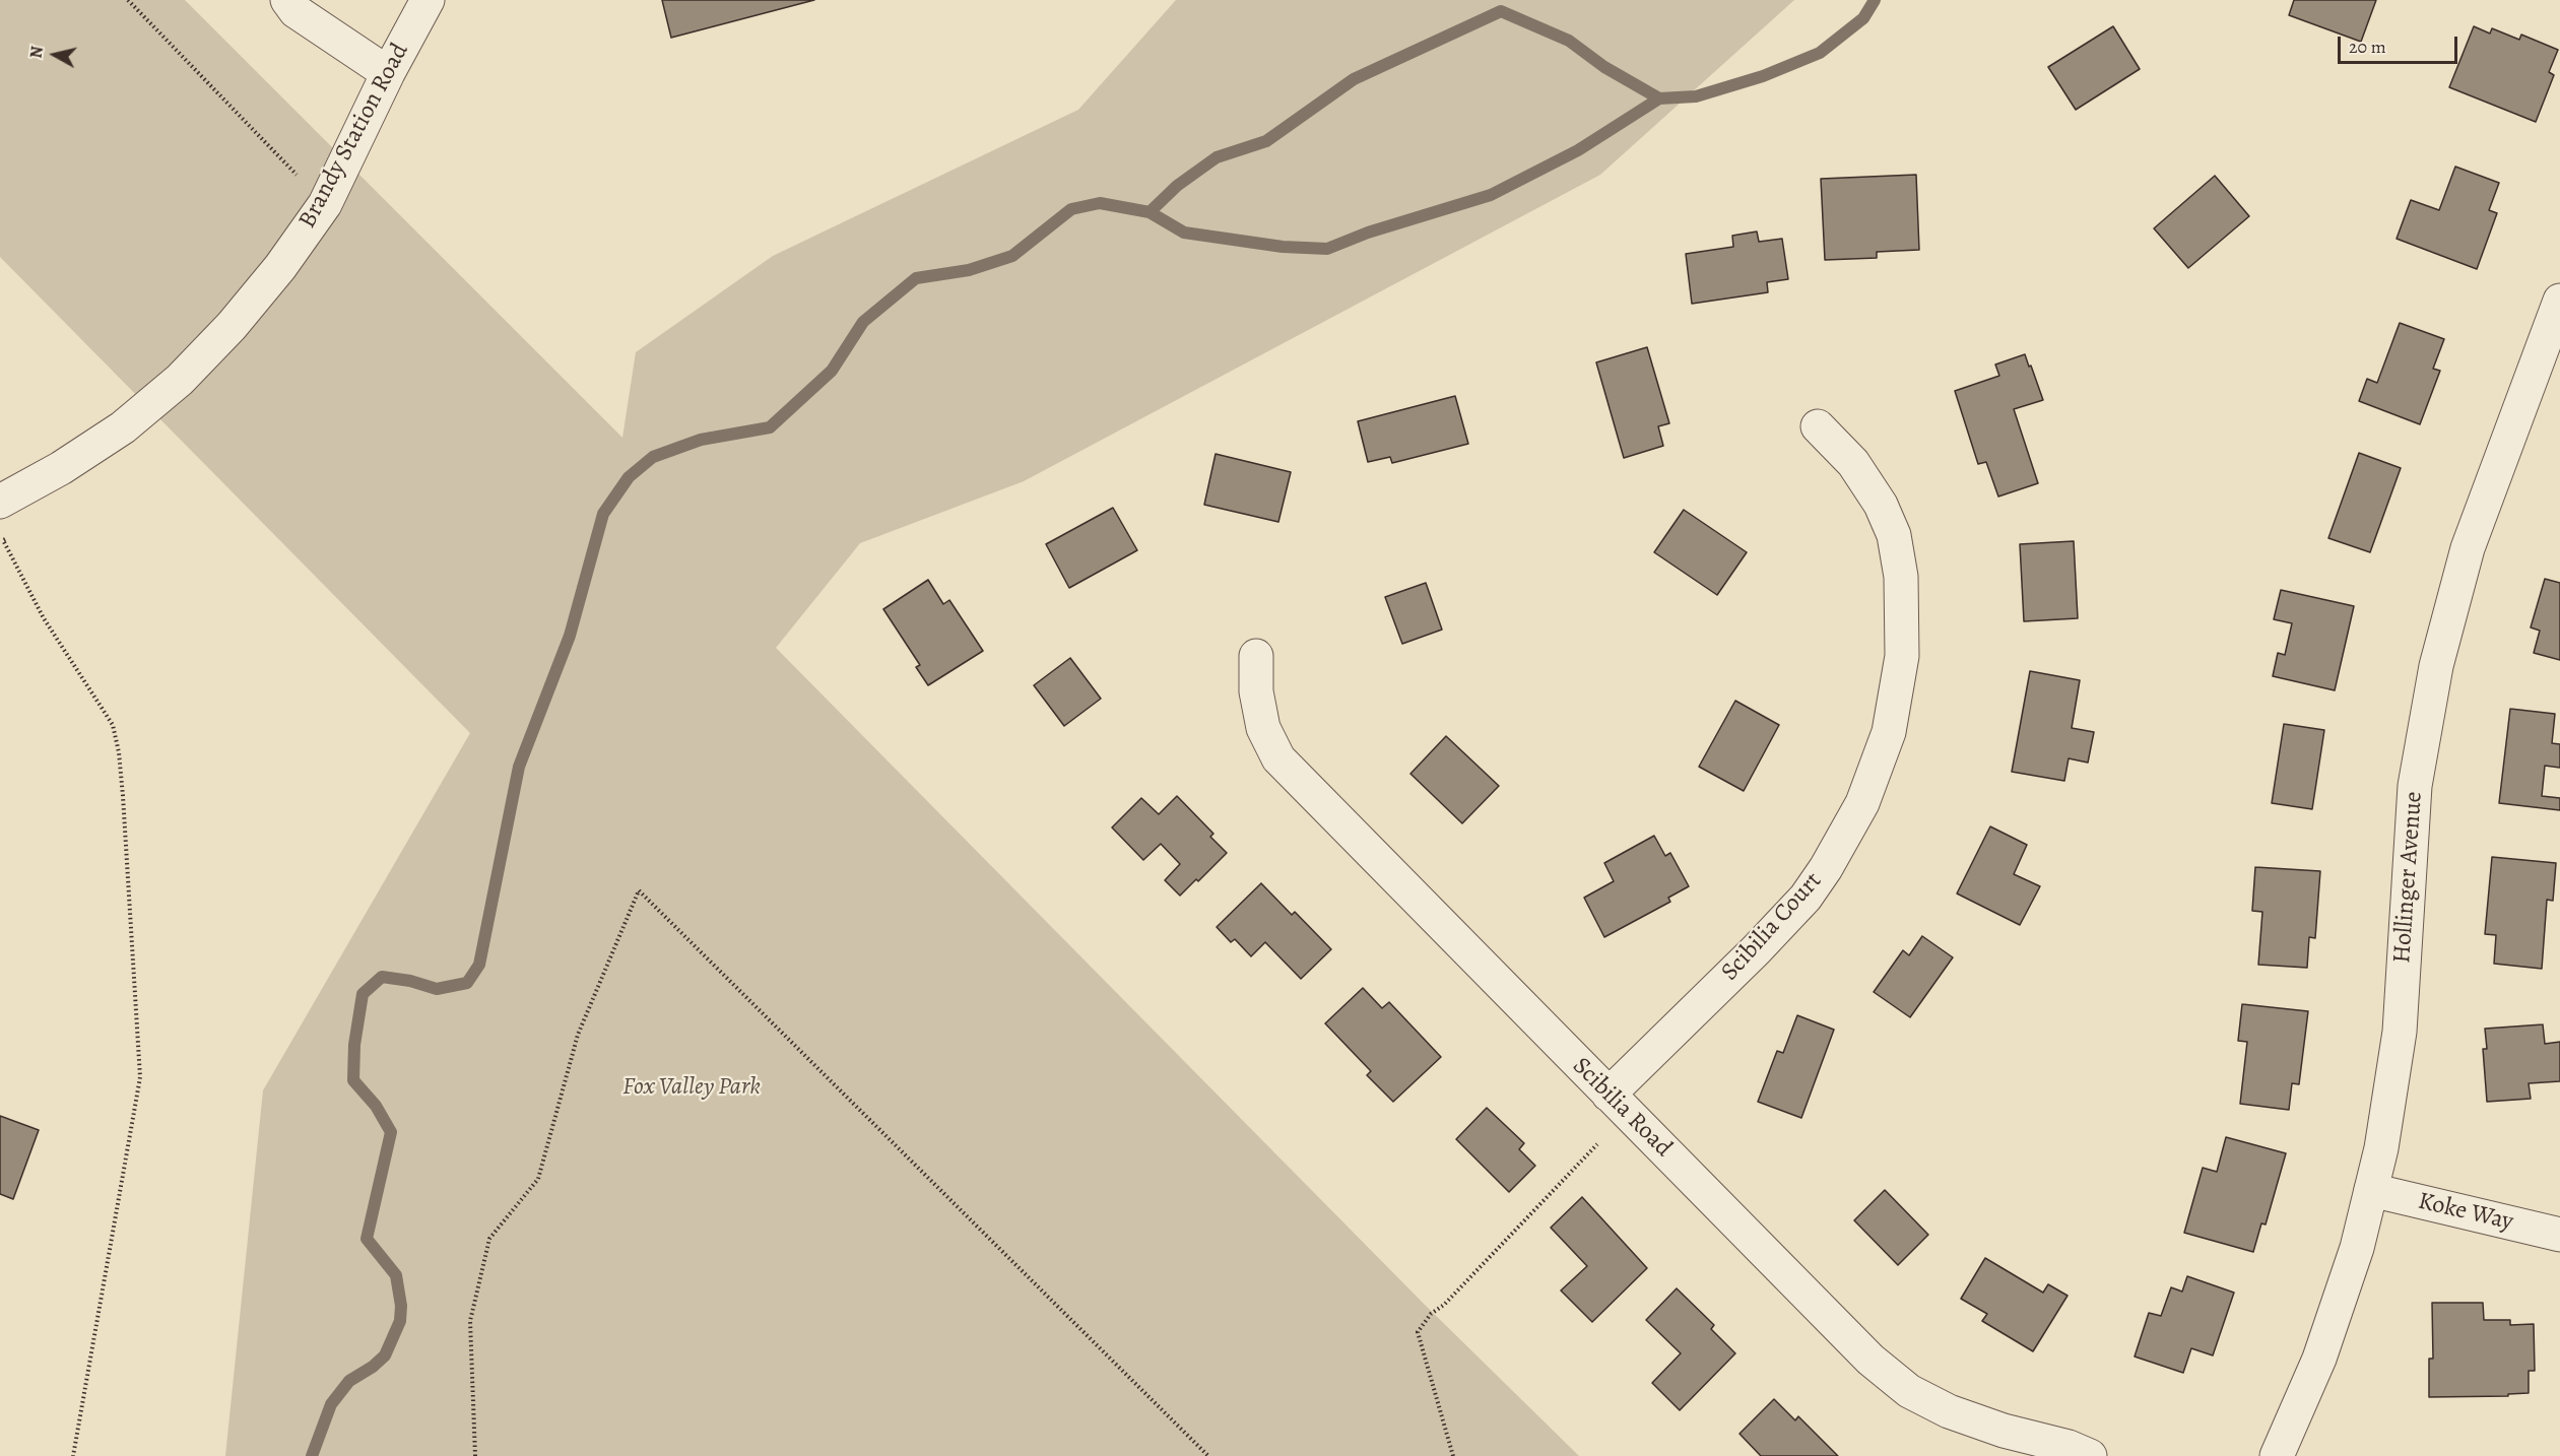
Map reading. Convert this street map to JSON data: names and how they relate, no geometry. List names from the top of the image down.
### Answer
{
  "streets": {
    "street": [
      "Brandy Station Road",
      "Hollinger Avenue",
      "Scibilia Court",
      "Scibilia Road",
      "Koke Way"
    ]
  },
  "crossings": [
    ["Hollinger Avenue", "Koke Way"],
    ["Scibilia Court", "Scibilia Road"]
  ],
  "parks": ["Fox Valley Park"],
  "scale_bar": "20 m",
  "north": "left"
}
